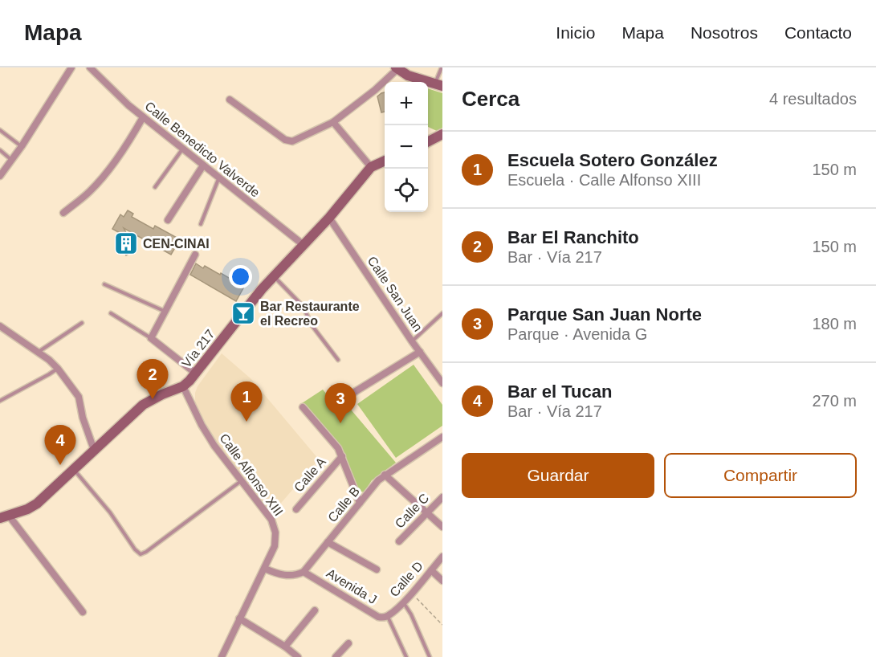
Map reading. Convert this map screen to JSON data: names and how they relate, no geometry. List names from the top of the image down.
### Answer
{
  "streets": {
    "main road": ["Vía 217"],
    "street": [
      "Calle Benedicto Valverde",
      "Calle San Juan",
      "Calle Alfonso XIII",
      "Calle A",
      "Calle B",
      "Calle C",
      "Calle D",
      "Avenida J"
    ]
  },
  "crossings": [
    ["Calle Benedicto Valverde", "Vía 217"],
    ["Calle San Juan", "Vía 217"],
    ["Vía 217", "Calle Alfonso XIII"],
    ["Calle B", "Avenida J"],
    ["Calle D", "Avenida J"]
  ],
  "places": {
    "building": ["CEN-CINAI"],
    "bar": ["Bar Restaurante el Recreo"]
  },
  "page": {
    "header": "Mapa",
    "nav": [
      "Inicio",
      "Mapa",
      "Nosotros",
      "Contacto"
    ],
    "heading": ["Cerca", "4 resultados"],
    "map_buttons": ["+", "−"],
    "list": [
      {
        "mark": "1",
        "name": "Escuela Sotero González",
        "note": "Escuela · Calle Alfonso XIII",
        "value": "150 m"
      },
      {
        "mark": "2",
        "name": "Bar El Ranchito",
        "note": "Bar · Vía 217",
        "value": "150 m"
      },
      {
        "mark": "3",
        "name": "Parque San Juan Norte",
        "note": "Parque · Avenida G",
        "value": "180 m"
      },
      {
        "mark": "4",
        "name": "Bar el Tucan",
        "note": "Bar · Vía 217",
        "value": "270 m"
      }
    ],
    "pins": [
      "2",
      "1",
      "3",
      "4"
    ],
    "buttons": ["Guardar", "Compartir"]
  }
}
